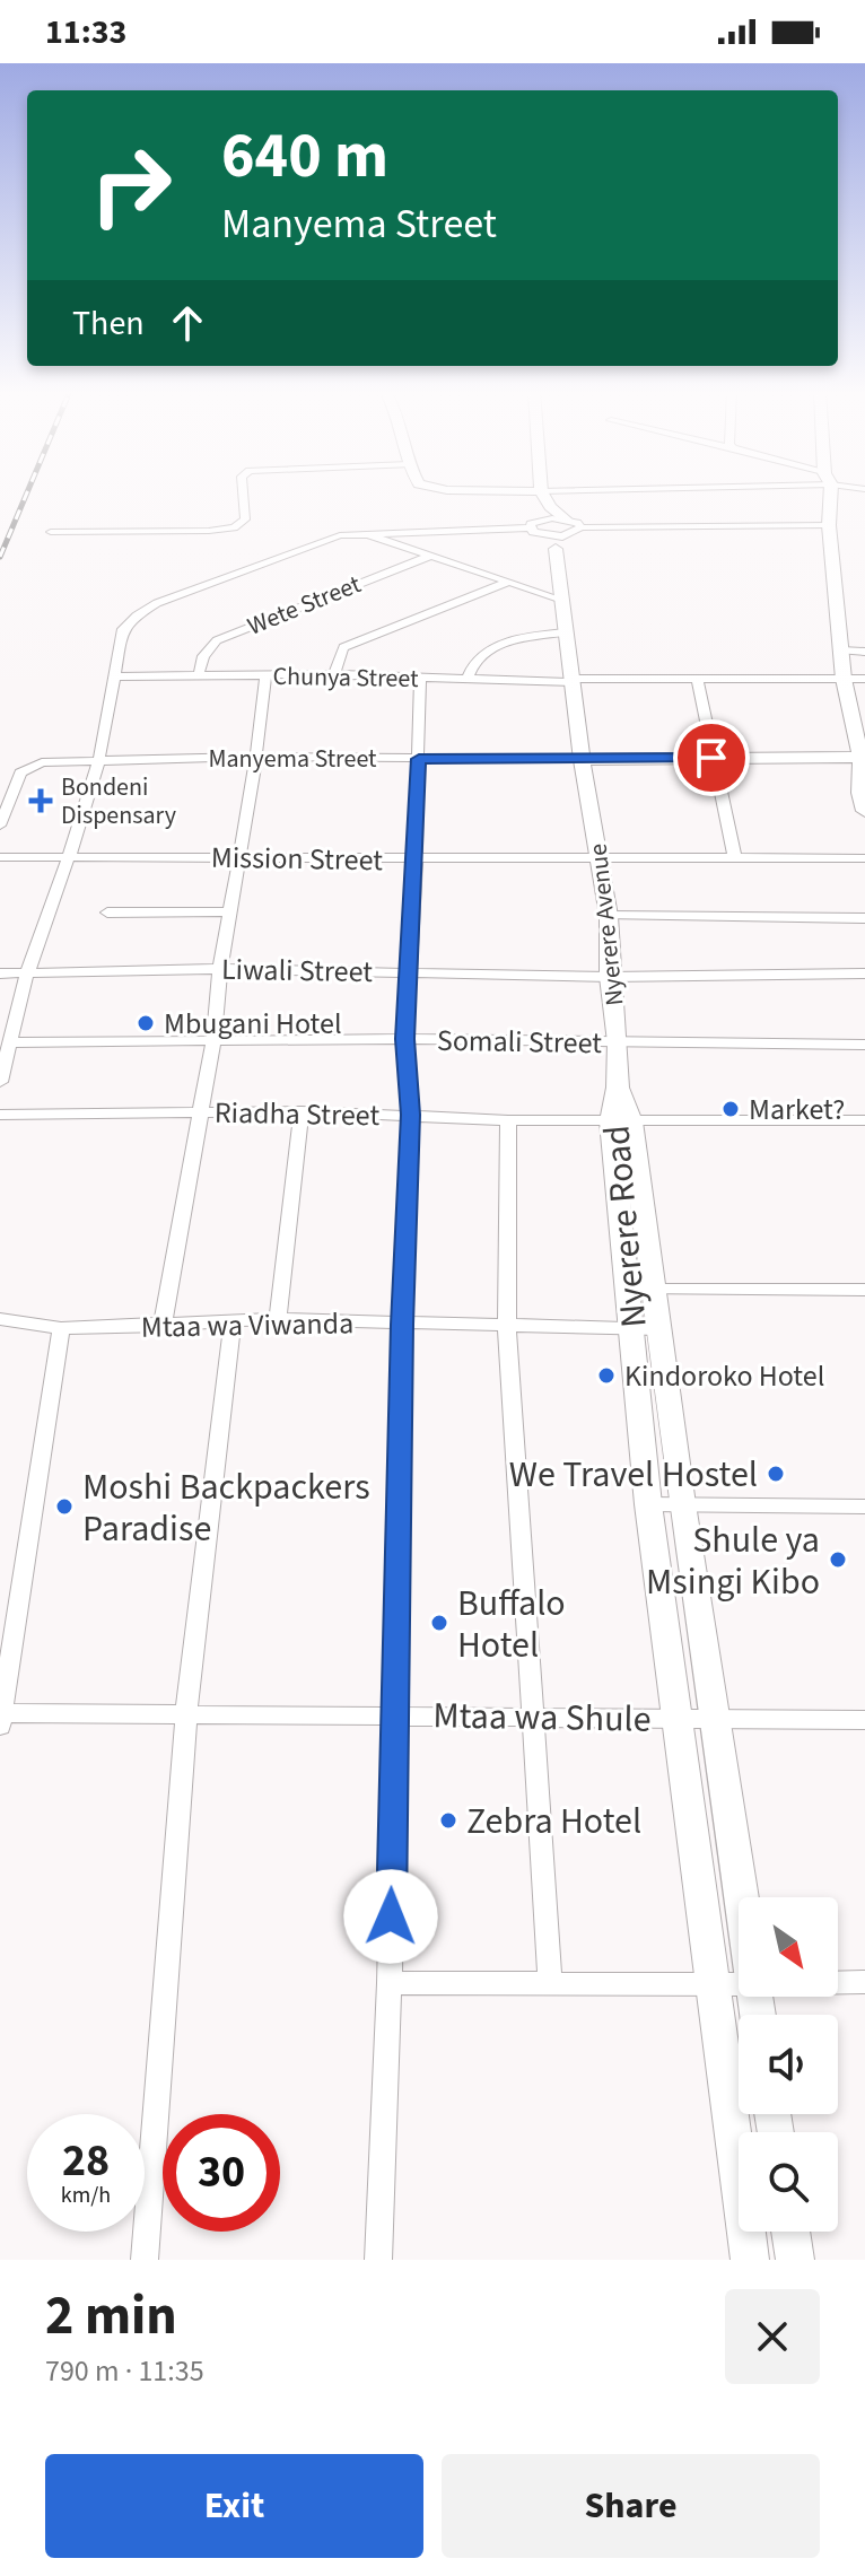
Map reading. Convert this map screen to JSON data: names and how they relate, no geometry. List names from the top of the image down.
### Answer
{
  "streets": {
    "street": [
      "Wete Street",
      "Chunya Street",
      "Manyema Street",
      "Mission Street",
      "Nyerere Avenue",
      "Liwali Street",
      "Somali Street",
      "Riadha Street",
      "Nyerere Road",
      "Mtaa wa Viwanda",
      "Mtaa wa Shule"
    ]
  },
  "crossings": [
    ["Wete Street", "Chunya Street"],
    ["Chunya Street", "Nyerere Avenue"],
    ["Manyema Street", "Nyerere Avenue"],
    ["Mission Street", "Nyerere Avenue"],
    ["Nyerere Avenue", "Liwali Street"],
    ["Nyerere Avenue", "Somali Street"],
    ["Nyerere Avenue", "Nyerere Road"],
    ["Riadha Street", "Nyerere Road"],
    ["Nyerere Road", "Mtaa wa Viwanda"],
    ["Nyerere Road", "Mtaa wa Shule"]
  ],
  "places": {
    "health": ["Bondeni Dispensary"],
    "other": [
      "Mbugani Hotel",
      "Market?",
      "Kindoroko Hotel",
      "We Travel Hostel",
      "Moshi Backpackers Paradise",
      "Shule ya Msingi Kibo",
      "Buffalo Hotel",
      "Zebra Hotel"
    ]
  },
  "north": "bottom right",
  "page": {
    "status": "11:33",
    "turn": ["640 m", "Manyema Street"],
    "then": "Then",
    "speed": "28 km/h",
    "limit": "30",
    "heading": ["2 min", "790 m · 11:35"],
    "buttons": ["Exit", "Share"]
  }
}
